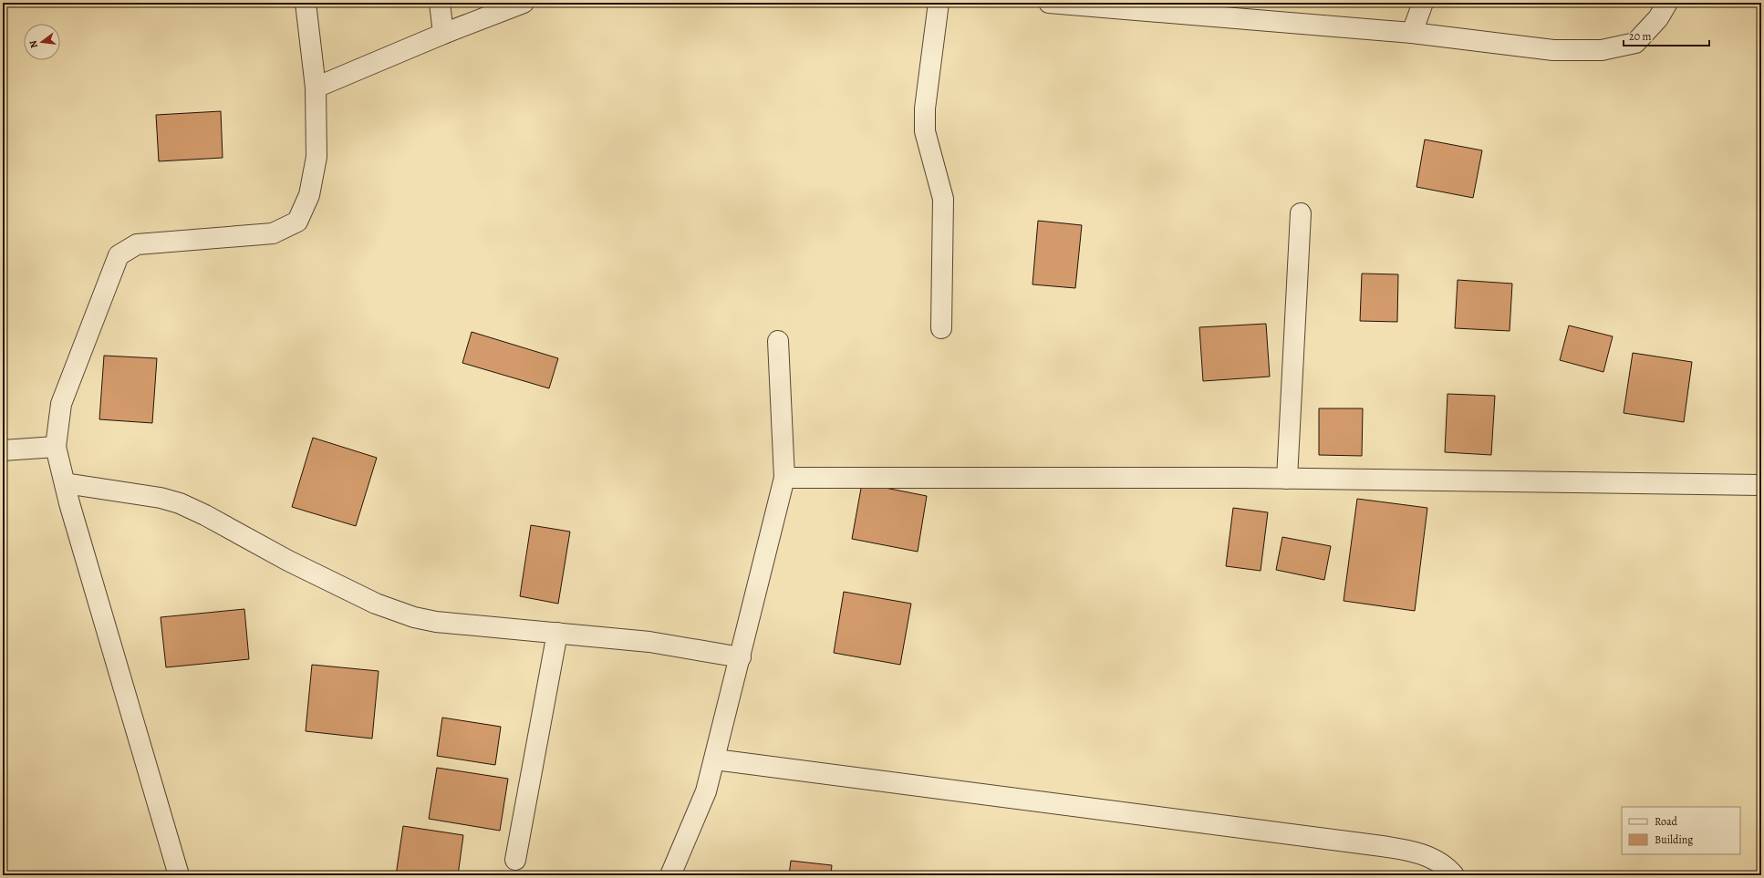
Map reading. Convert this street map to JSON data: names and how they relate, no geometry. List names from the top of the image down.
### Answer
{
  "legend": ["Road", "Building"],
  "scale_bar": "20 m",
  "north": "left"
}
